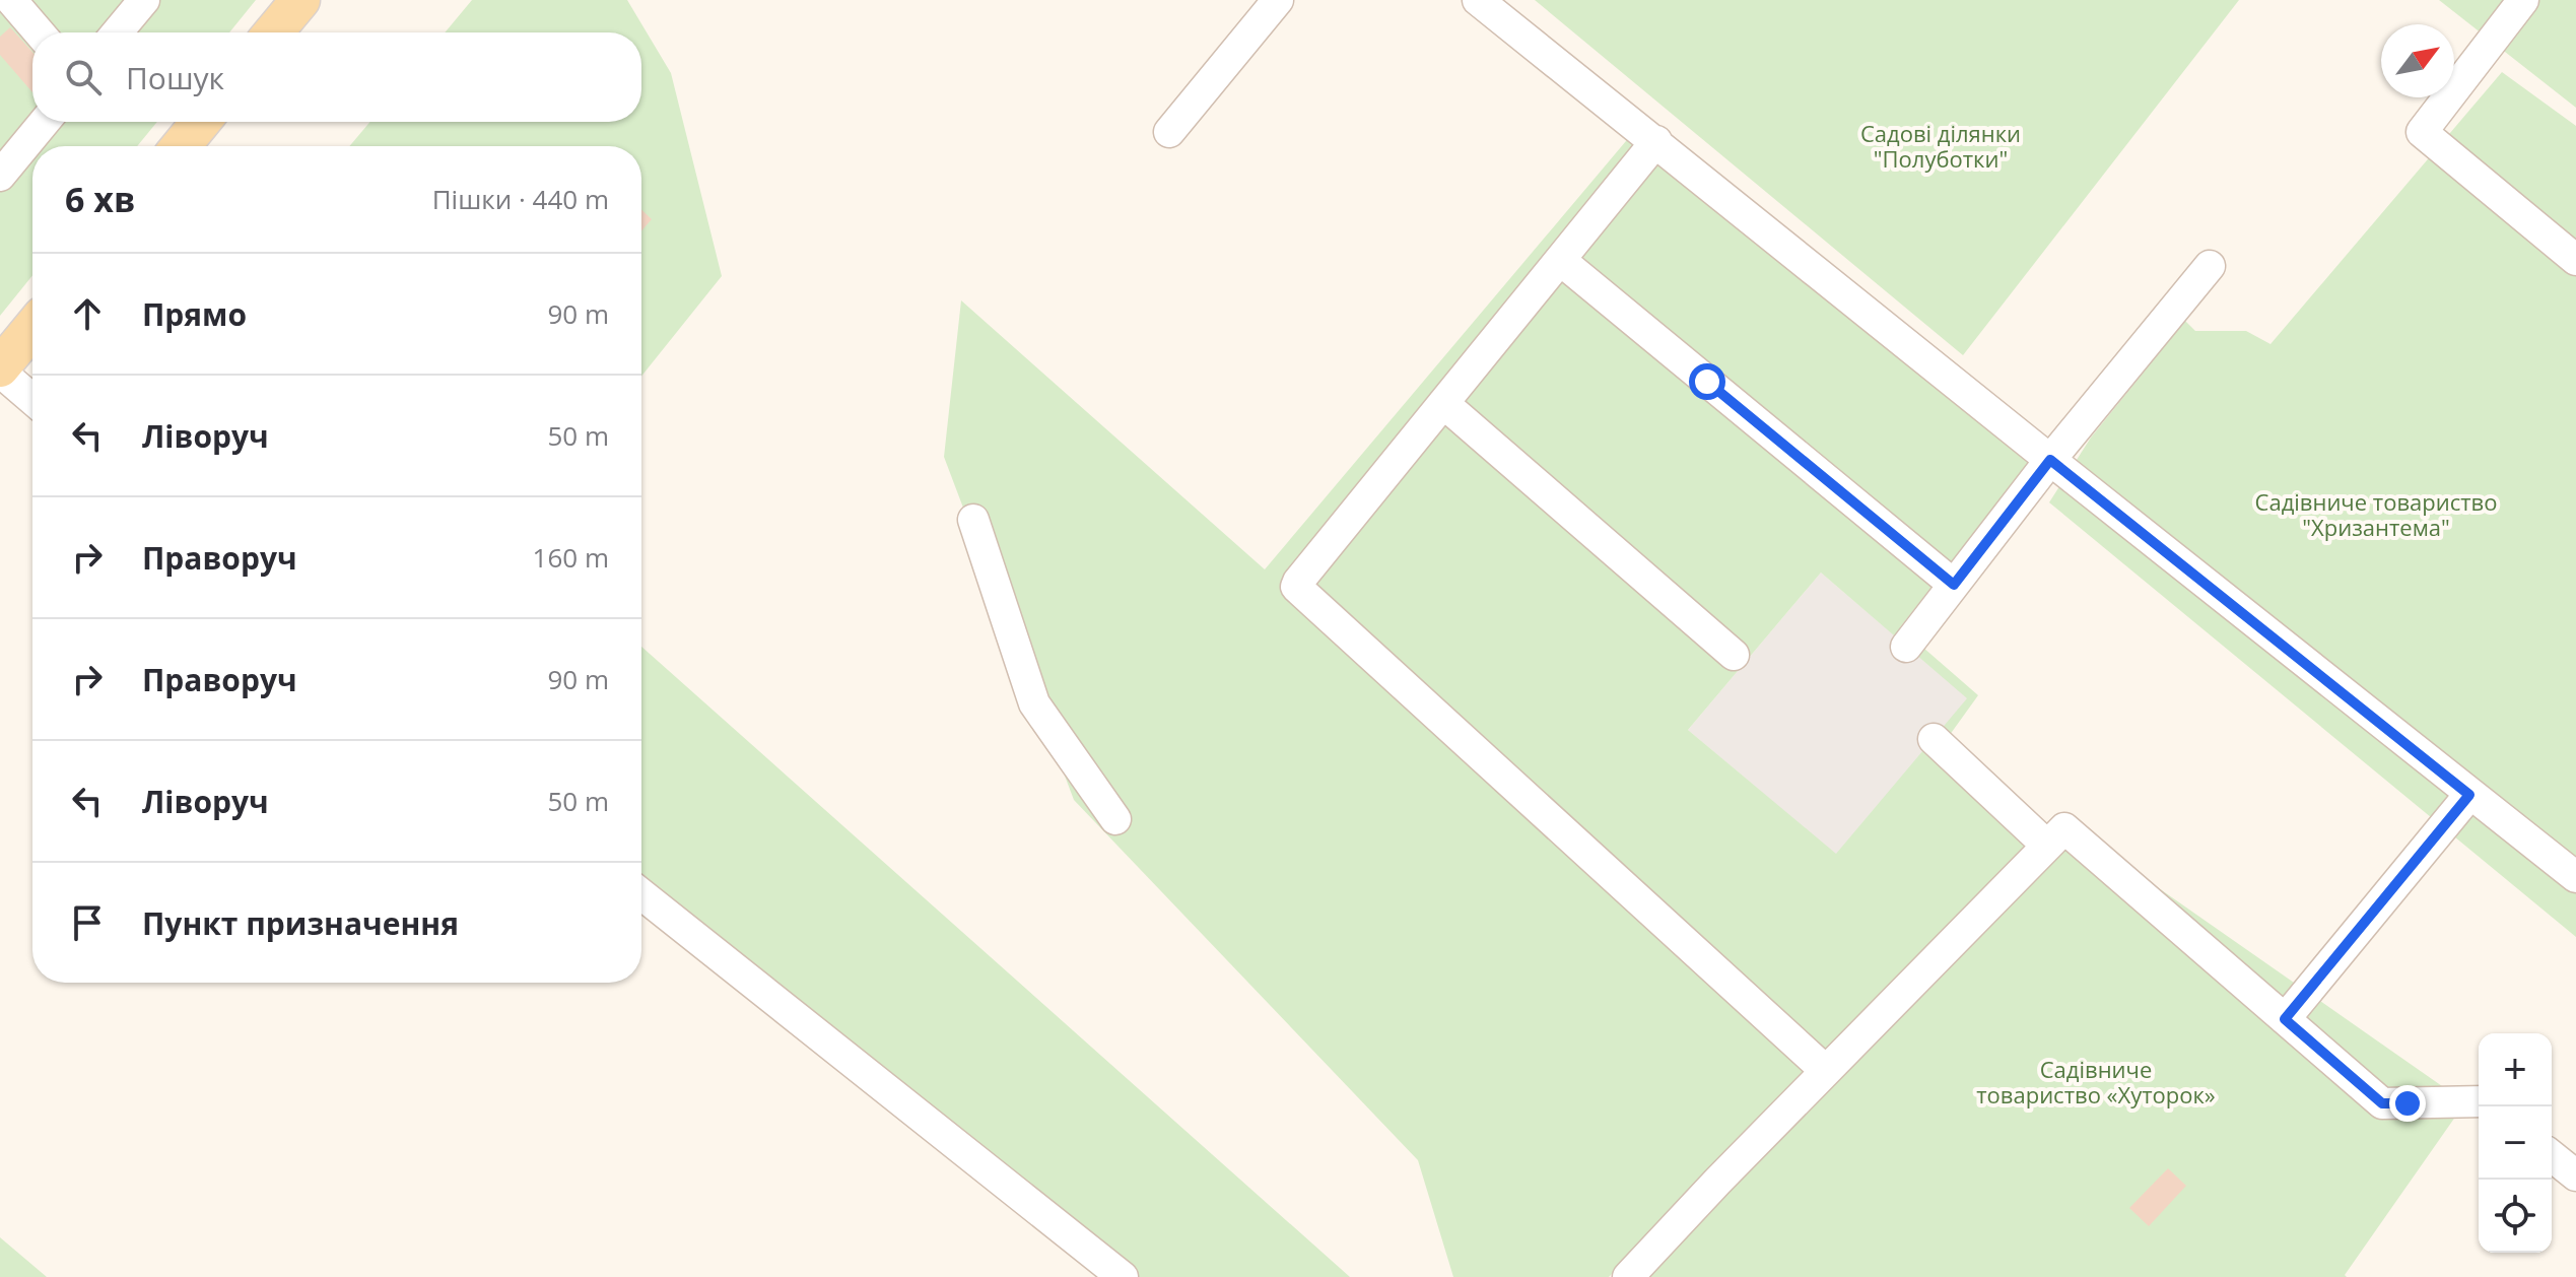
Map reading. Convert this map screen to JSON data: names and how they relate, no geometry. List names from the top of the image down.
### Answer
{
  "parks": ["Садові ділянки \"Полуботки\"", "Садівниче товариство \"Хризантема\"", "Садівниче товариство «Хуторок»"],
  "north": "top right",
  "page": {
    "search": "Пошук",
    "heading": ["6 хв", "Пішки · 440 m"],
    "list": [
      ["Прямо", "90 m"],
      ["Ліворуч", "50 m"],
      ["Праворуч", "160 m"],
      ["Праворуч", "90 m"],
      ["Ліворуч", "50 m"],
      "Пункт призначення"
    ],
    "map_buttons": ["+", "−"]
  }
}
